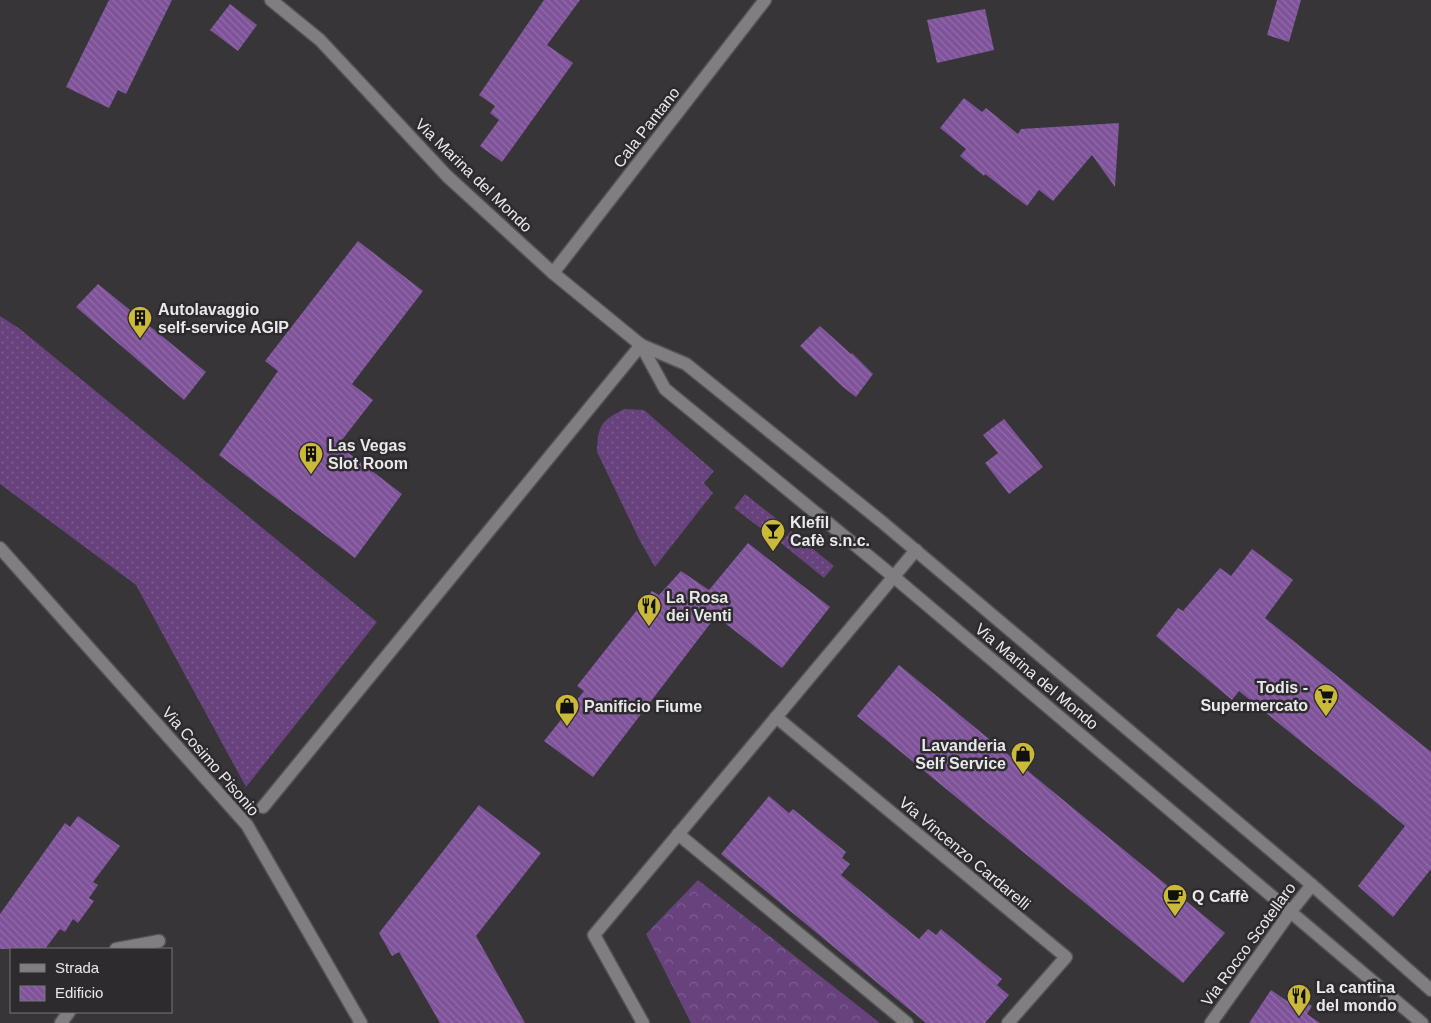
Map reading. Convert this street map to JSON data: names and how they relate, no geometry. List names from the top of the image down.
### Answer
{
  "streets": {
    "street": [
      "Cala Pantano",
      "Via Marina del Mondo",
      "Via Cosimo Pisonio",
      "Via Vincenzo Cardarelli",
      "Via Rocco Scotellaro"
    ]
  },
  "crossings": [
    ["Cala Pantano", "Via Marina del Mondo"],
    ["Via Marina del Mondo", "Via Rocco Scotellaro"]
  ],
  "places": {
    "building": ["Autolavaggio self-service AGIP", "Las Vegas Slot Room"],
    "bar": ["Klefil Cafè s.n.c."],
    "restaurant": ["La Rosa dei Venti", "La cantina del mondo"],
    "supermarket": ["Todis - Supermercato"],
    "shop": ["Panificio Fiume", "Lavanderia Self Service"],
    "cafe": ["Q Caffè"]
  },
  "legend": ["Strada", "Edificio"]
}
